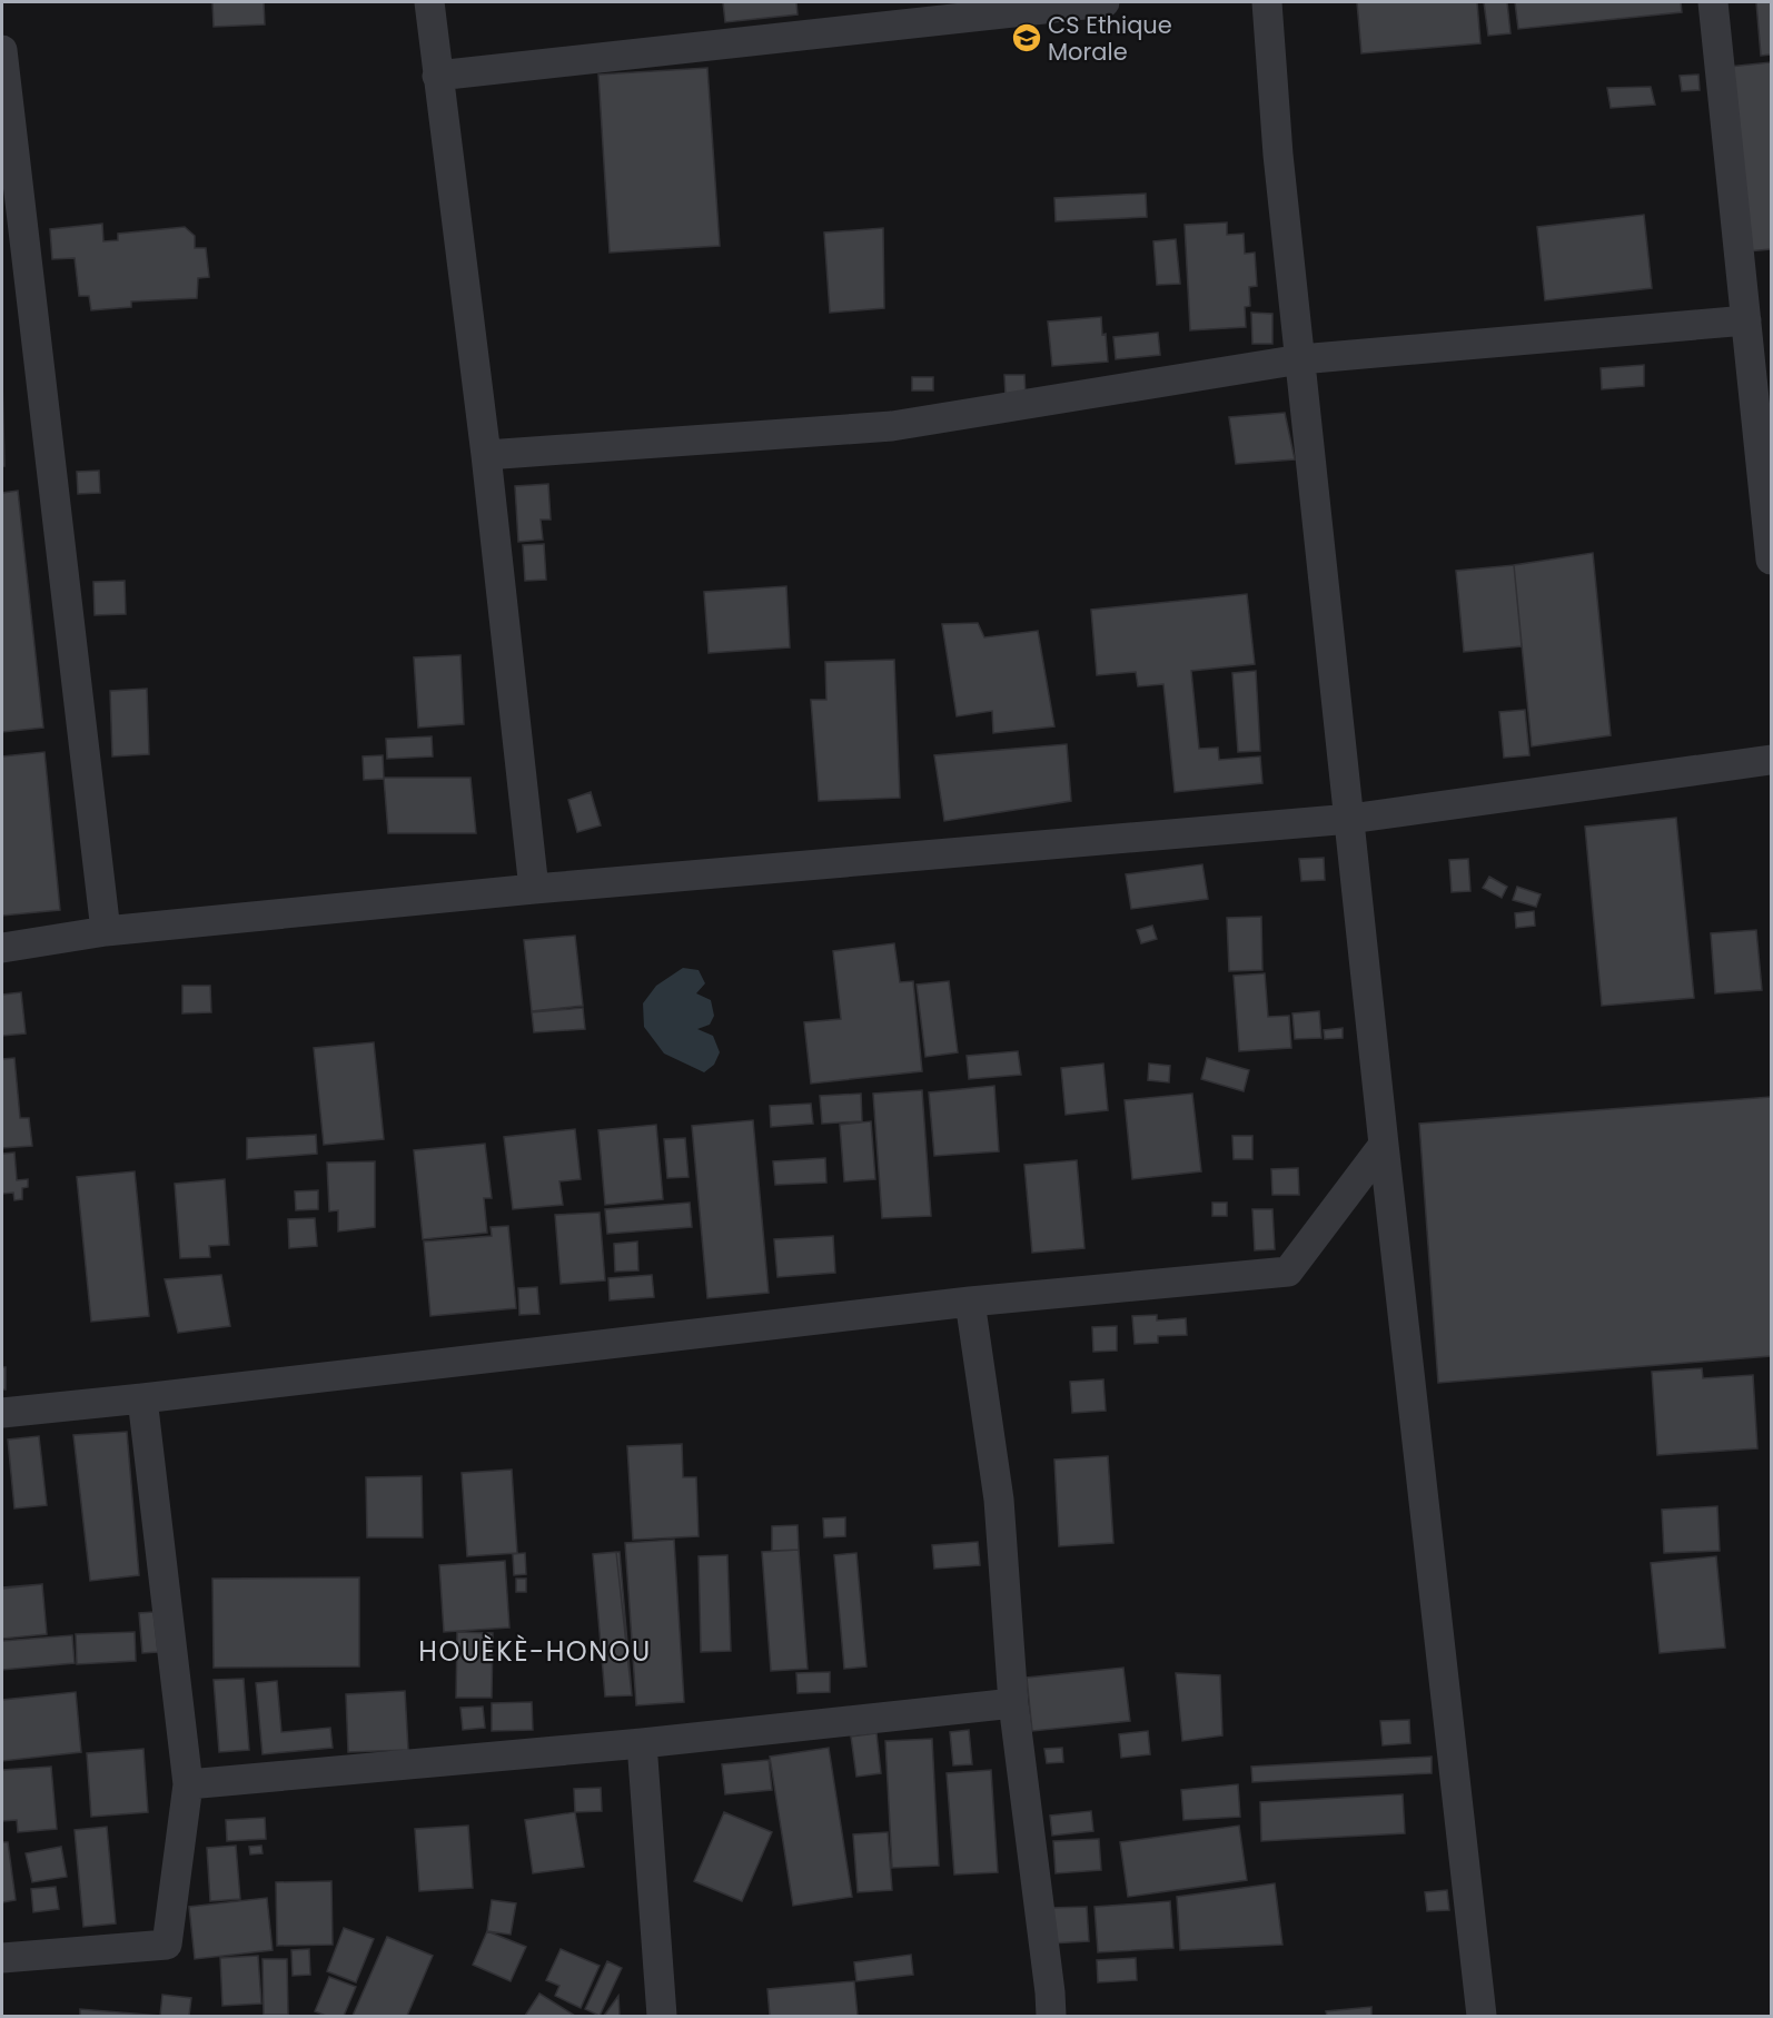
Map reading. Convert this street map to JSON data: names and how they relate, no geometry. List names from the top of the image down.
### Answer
{
  "districts": ["HOUÈKÈ-HONOU"],
  "places": {
    "school or university": ["CS Ethique Morale"]
  }
}
